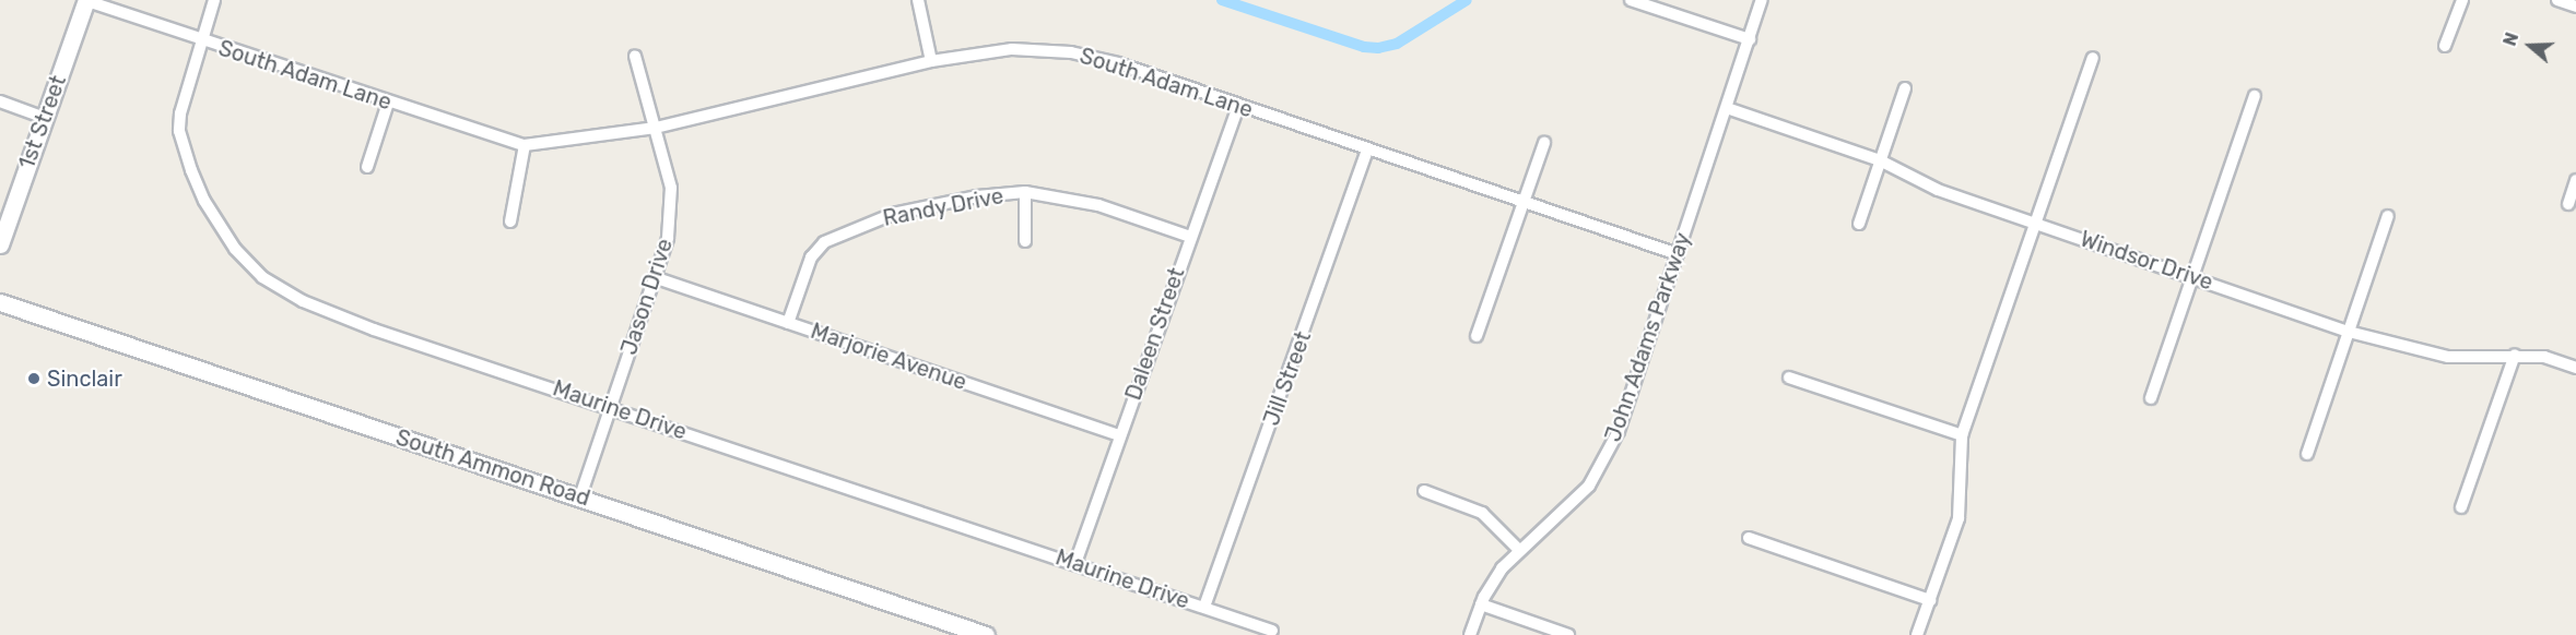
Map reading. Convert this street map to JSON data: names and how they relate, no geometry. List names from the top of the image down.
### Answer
{
  "streets": {
    "main road": ["1st Street", "South Ammon Road"],
    "street": [
      "South Adam Lane",
      "Randy Drive",
      "Windsor Drive",
      "Jason Drive",
      "Daleen Street",
      "John Adams Parkway",
      "Marjorie Avenue",
      "Jill Street",
      "Maurine Drive"
    ]
  },
  "crossings": [
    ["South Adam Lane", "1st Street"],
    ["South Adam Lane", "Jason Drive"],
    ["South Adam Lane", "Daleen Street"],
    ["South Adam Lane", "John Adams Parkway"],
    ["South Adam Lane", "Jill Street"],
    ["South Adam Lane", "Maurine Drive"],
    ["Randy Drive", "Daleen Street"],
    ["Randy Drive", "Marjorie Avenue"],
    ["Windsor Drive", "John Adams Parkway"],
    ["Jason Drive", "Marjorie Avenue"],
    ["Jason Drive", "Maurine Drive"],
    ["Jason Drive", "South Ammon Road"],
    ["Daleen Street", "Marjorie Avenue"],
    ["Daleen Street", "Maurine Drive"],
    ["Jill Street", "Maurine Drive"]
  ],
  "places": ["Sinclair"],
  "north": "left"
}
